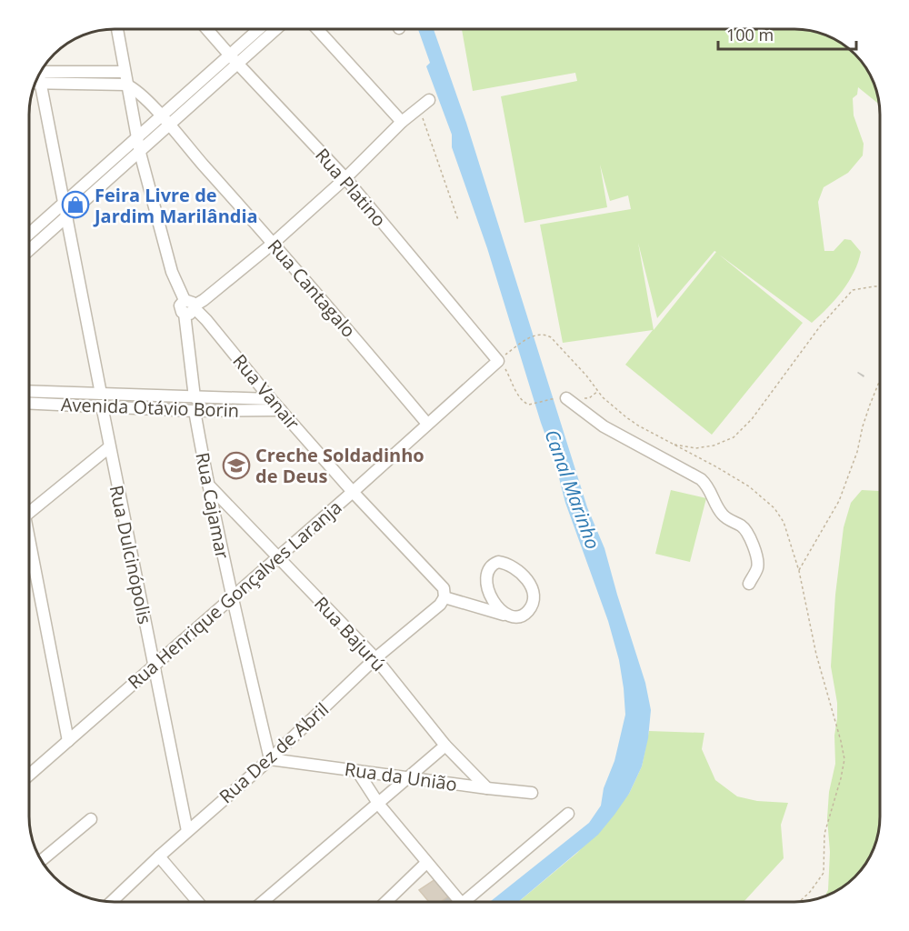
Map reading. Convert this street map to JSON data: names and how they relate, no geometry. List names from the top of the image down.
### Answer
{
  "streets": {
    "street": [
      "Rua Platino",
      "Rua Cantagalo",
      "Rua Vanair",
      "Avenida Otávio Borin",
      "Rua Cajamar",
      "Rua Dulcinópolis",
      "Rua Henrique Gonçalves Laranja",
      "Rua Bajurú",
      "Rua Dez de Abril",
      "Rua da União"
    ]
  },
  "crossings": [
    ["Rua Platino", "Rua Henrique Gonçalves Laranja"],
    ["Rua Cantagalo", "Rua Henrique Gonçalves Laranja"],
    ["Rua Vanair", "Avenida Otávio Borin"],
    ["Rua Vanair", "Rua Henrique Gonçalves Laranja"],
    ["Rua Vanair", "Rua Dez de Abril"],
    ["Avenida Otávio Borin", "Rua Cajamar"],
    ["Avenida Otávio Borin", "Rua Dulcinópolis"],
    ["Rua Cajamar", "Rua Henrique Gonçalves Laranja"],
    ["Rua Cajamar", "Rua Bajurú"],
    ["Rua Cajamar", "Rua Dez de Abril"],
    ["Rua Cajamar", "Rua da União"],
    ["Rua Dulcinópolis", "Rua Henrique Gonçalves Laranja"],
    ["Rua Dulcinópolis", "Rua Dez de Abril"],
    ["Rua Henrique Gonçalves Laranja", "Rua Bajurú"],
    ["Rua Bajurú", "Rua Dez de Abril"],
    ["Rua Bajurú", "Rua da União"],
    ["Rua Dez de Abril", "Rua da União"]
  ],
  "water": ["Canal Marinho"],
  "places": {
    "shop": ["Feira Livre de Jardim Marilândia"],
    "school or university": ["Creche Soldadinho de Deus"]
  },
  "scale_bar": "100 m"
}
